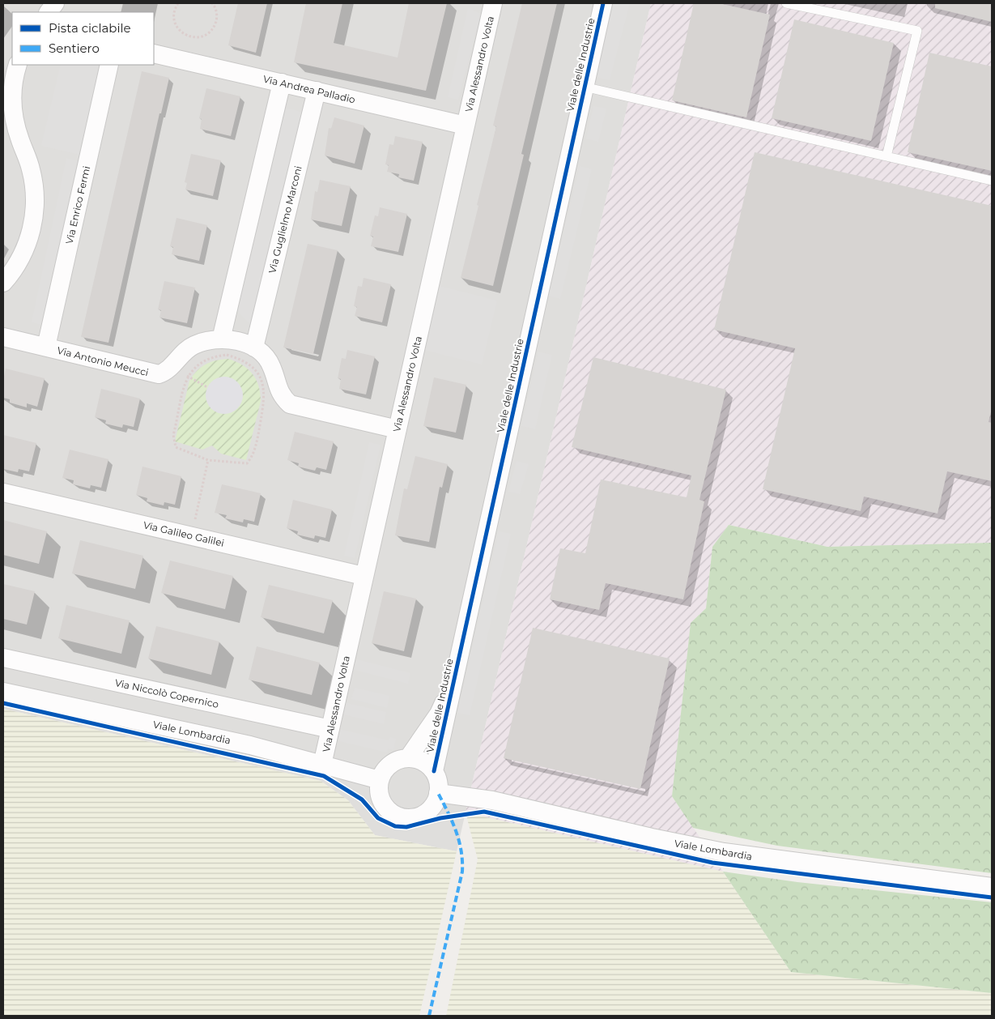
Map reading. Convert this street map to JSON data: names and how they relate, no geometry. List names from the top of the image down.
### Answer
{
  "streets": {
    "street": [
      "Via Alessandro Volta",
      "Viale delle Industrie",
      "Via Andrea Palladio",
      "Via Enrico Fermi",
      "Via Guglielmo Marconi",
      "Via Antonio Meucci",
      "Via Galileo Galilei",
      "Via Niccolò Copernico",
      "Viale Lombardia"
    ]
  },
  "crossings": [
    ["Via Alessandro Volta", "Via Andrea Palladio"],
    ["Via Alessandro Volta", "Via Antonio Meucci"],
    ["Via Alessandro Volta", "Via Galileo Galilei"],
    ["Via Alessandro Volta", "Via Niccolò Copernico"],
    ["Via Alessandro Volta", "Viale Lombardia"],
    ["Viale delle Industrie", "Viale Lombardia"],
    ["Via Andrea Palladio", "Via Guglielmo Marconi"],
    ["Via Enrico Fermi", "Via Antonio Meucci"],
    ["Via Guglielmo Marconi", "Via Antonio Meucci"]
  ],
  "legend": ["Pista ciclabile", "Sentiero"]
}
